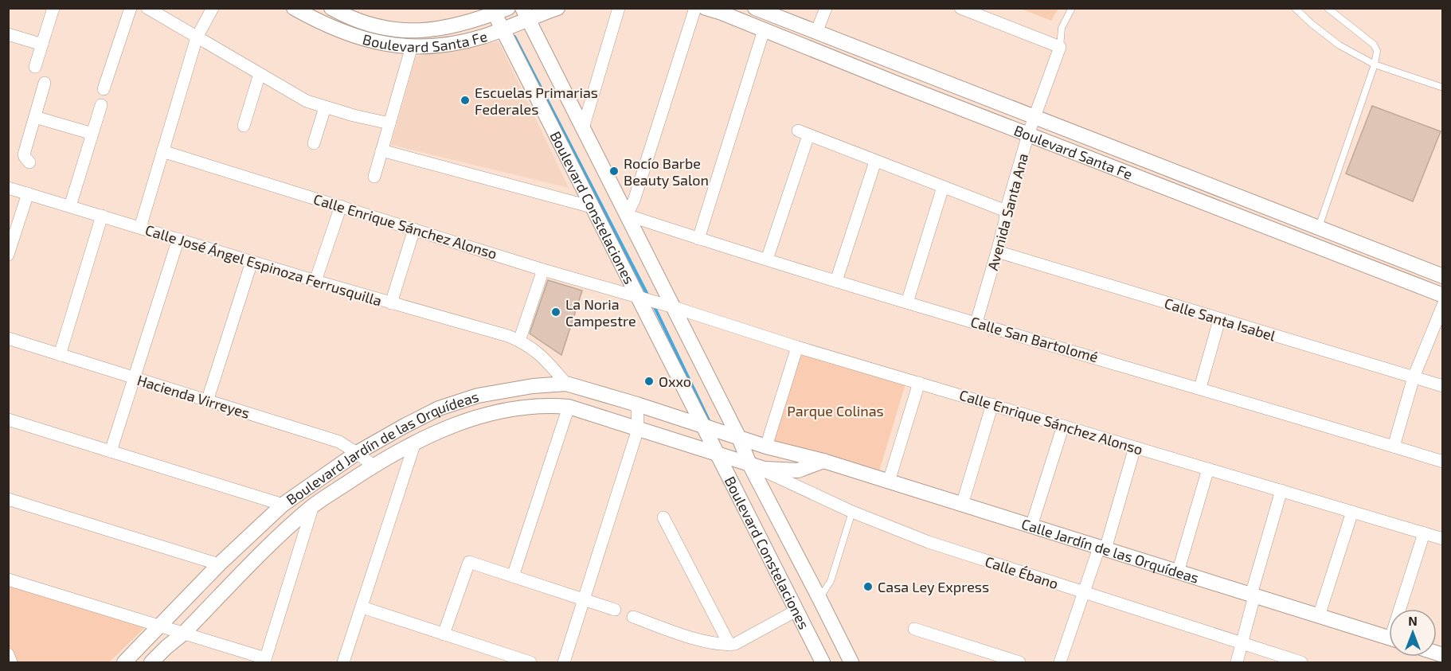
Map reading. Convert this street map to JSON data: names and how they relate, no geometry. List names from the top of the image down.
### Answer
{
  "streets": {
    "street": [
      "Boulevard Santa Fe",
      "Boulevard Constelaciones",
      "Avenida Santa Ana",
      "Calle Enrique Sánchez Alonso",
      "Calle José Ángel Espinoza Ferrusquilla",
      "Calle Santa Isabel",
      "Calle San Bartolomé",
      "Hacienda Virreyes",
      "Boulevard Jardín de las Orquídeas",
      "Calle Jardín de las Orquídeas",
      "Calle Ébano"
    ]
  },
  "crossings": [
    ["Boulevard Santa Fe", "Boulevard Constelaciones"],
    ["Boulevard Santa Fe", "Avenida Santa Ana"],
    ["Boulevard Constelaciones", "Calle Enrique Sánchez Alonso"],
    ["Boulevard Constelaciones", "Calle San Bartolomé"],
    ["Boulevard Constelaciones", "Boulevard Jardín de las Orquídeas"],
    ["Boulevard Constelaciones", "Calle Jardín de las Orquídeas"],
    ["Boulevard Constelaciones", "Calle Ébano"],
    ["Avenida Santa Ana", "Calle Santa Isabel"],
    ["Avenida Santa Ana", "Calle San Bartolomé"],
    ["Calle José Ángel Espinoza Ferrusquilla", "Boulevard Jardín de las Orquídeas"],
    ["Hacienda Virreyes", "Boulevard Jardín de las Orquídeas"],
    ["Boulevard Jardín de las Orquídeas", "Calle Jardín de las Orquídeas"],
    ["Boulevard Jardín de las Orquídeas", "Calle Ébano"]
  ],
  "parks": ["Parque Colinas"],
  "places": [
    "Escuelas Primarias Federales",
    "Rocío Barbe Beauty Salon",
    "La Noria Campestre",
    "Oxxo",
    "Casa Ley Express"
  ],
  "north": "top"
}
